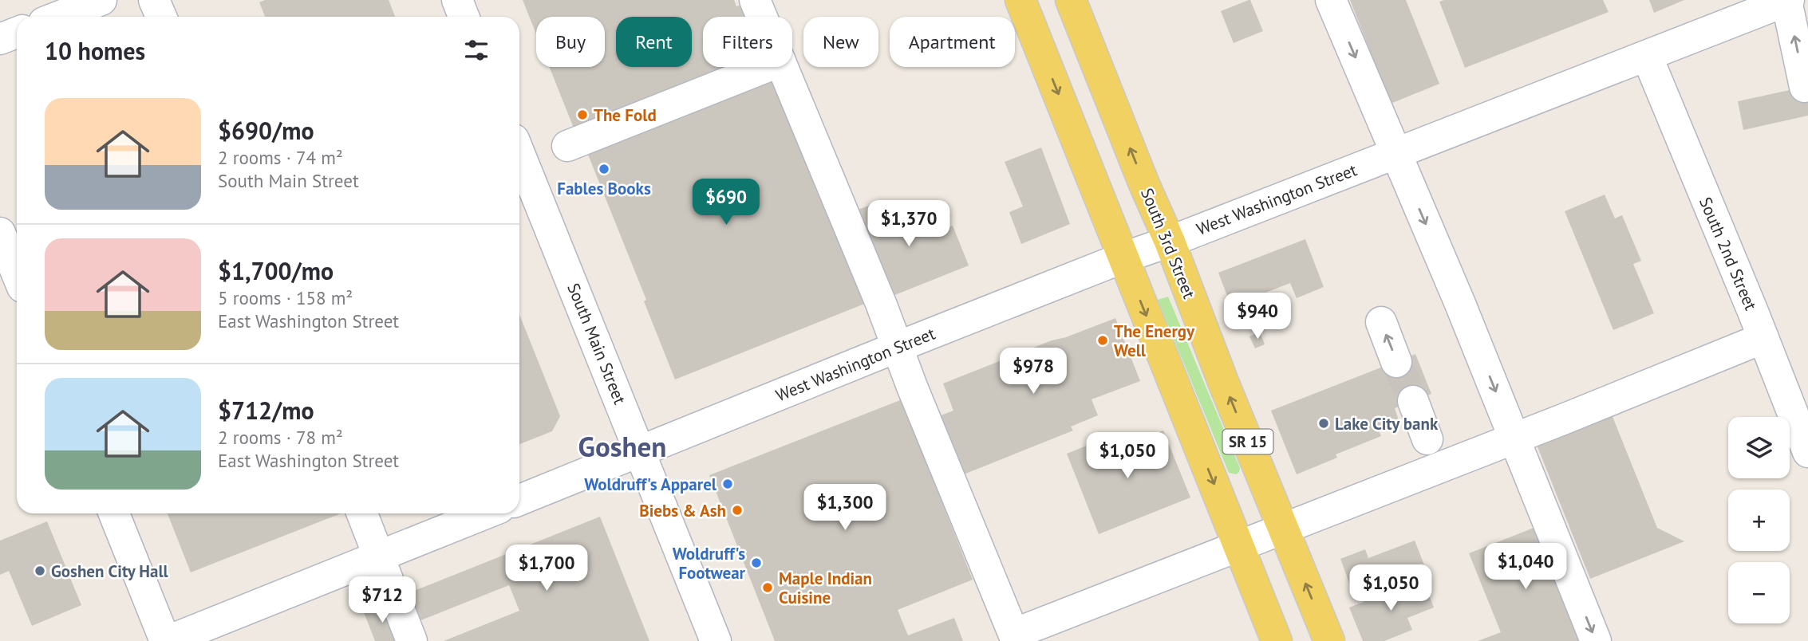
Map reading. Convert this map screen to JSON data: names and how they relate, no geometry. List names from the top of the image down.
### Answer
{
  "streets": {
    "main road": ["South 3rd Street", "SR 15"],
    "street": ["West Washington Street", "South 2nd Street", "South Main Street"]
  },
  "crossings": [
    ["West Washington Street", "South 3rd Street"],
    ["West Washington Street", "South 2nd Street"],
    ["West Washington Street", "South Main Street"],
    ["West Washington Street", "SR 15"]
  ],
  "districts": ["Goshen"],
  "places": [
    "The Fold",
    "Fables Books",
    "The Energy Well",
    "Lake City bank",
    "Woldruff's Apparel",
    "Biebs & Ash",
    "Woldruff's Footwear",
    "Goshen City Hall",
    "Maple Indian Cuisine"
  ],
  "page": {
    "chip": [
      "Buy",
      "Rent",
      "Filters",
      "New",
      "Apartment"
    ],
    "heading": "10 homes",
    "list": [
      {
        "name": "$690/mo",
        "note": "2 rooms · 74 m² · South Main Street"
      },
      {
        "name": "$1,700/mo",
        "note": "5 rooms · 158 m² · East Washington Street"
      },
      {
        "name": "$712/mo",
        "note": "2 rooms · 78 m² · East Washington Street"
      }
    ],
    "price": [
      "$690",
      "$1,370",
      "$940",
      "$978",
      "$1,050",
      "$1,300",
      "$1,040",
      "$1,700",
      "$1,050",
      "$712"
    ],
    "map_buttons": ["+", "−"]
  }
}
